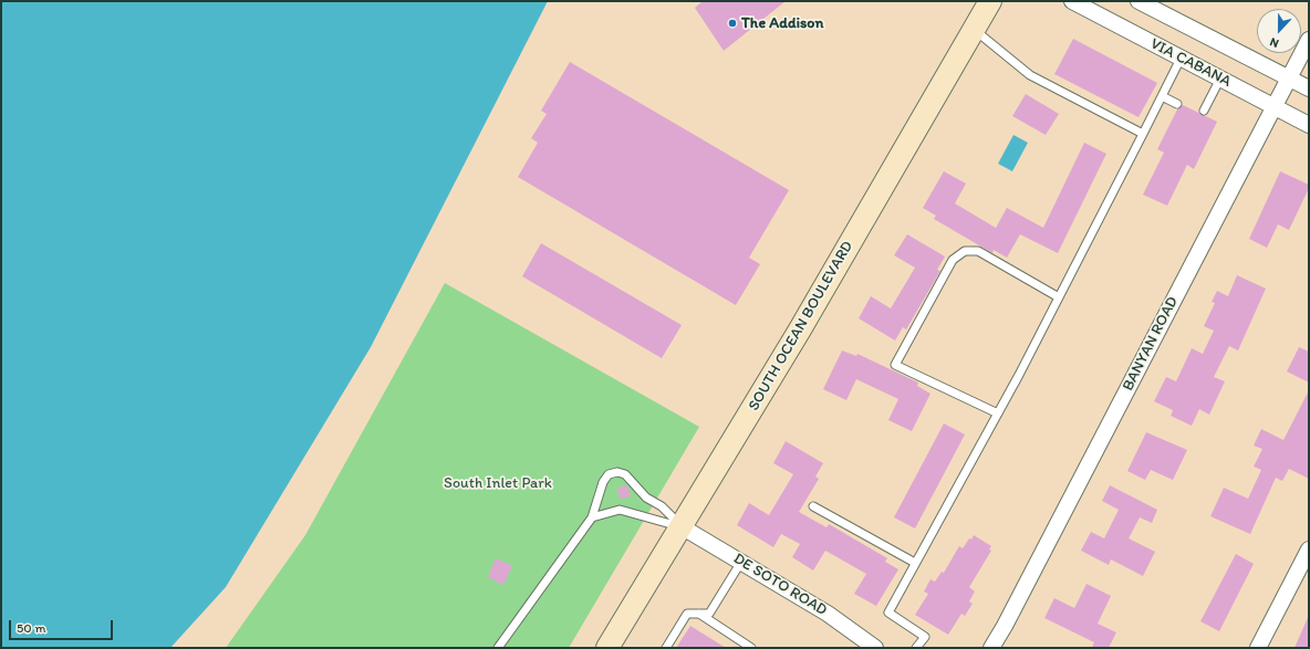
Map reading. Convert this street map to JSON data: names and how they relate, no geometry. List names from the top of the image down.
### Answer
{
  "streets": {
    "main road": ["SOUTH OCEAN BOULEVARD"],
    "street": ["VIA CABANA", "BANYAN ROAD", "DE SOTO ROAD"]
  },
  "crossings": [
    ["VIA CABANA", "BANYAN ROAD"],
    ["SOUTH OCEAN BOULEVARD", "DE SOTO ROAD"]
  ],
  "parks": ["South Inlet Park"],
  "places": ["The Addison"],
  "scale_bar": "50 m",
  "north": "bottom"
}
